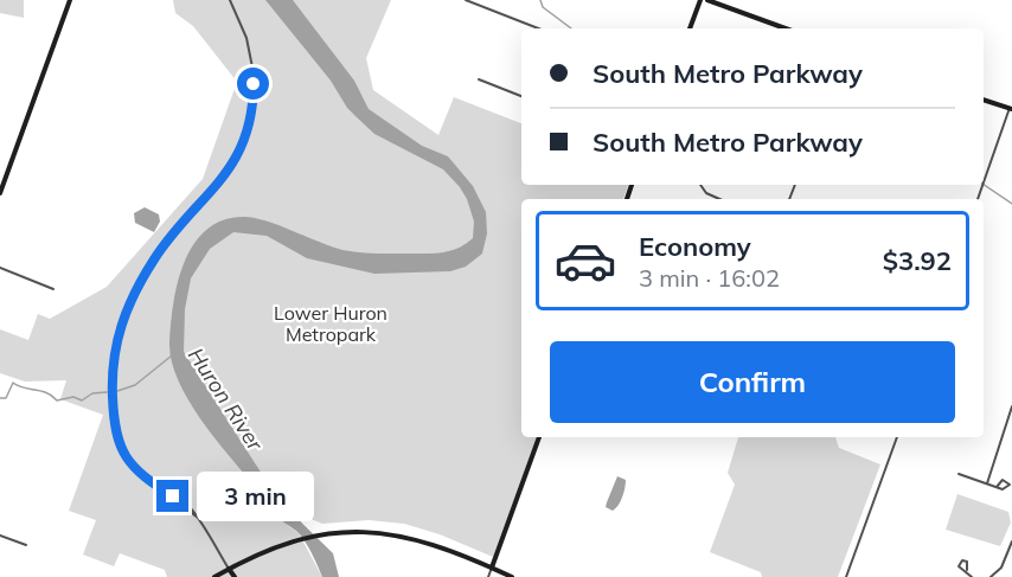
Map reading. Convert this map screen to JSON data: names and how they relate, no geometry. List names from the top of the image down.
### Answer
{
  "water": ["Huron River"],
  "parks": ["Lower Huron Metropark"],
  "page": {
    "banner": ["South Metro Parkway", "South Metro Parkway"],
    "list": [
      {
        "name": "Economy",
        "note": "3 min · 16:02",
        "value": "$3.92"
      }
    ],
    "buttons": "Confirm",
    "bubble": "3 min"
  }
}
